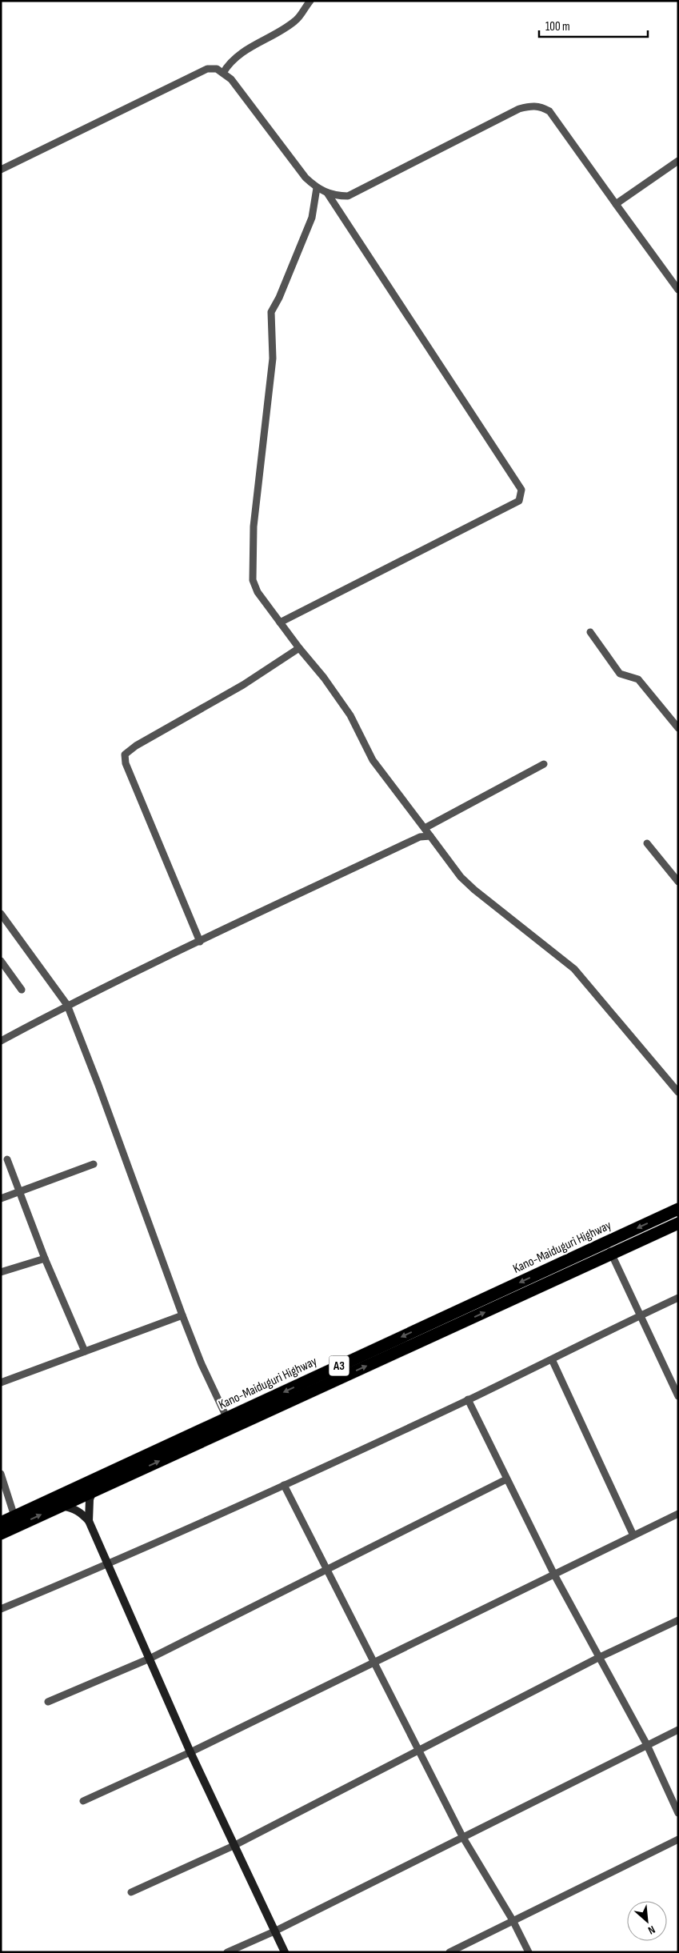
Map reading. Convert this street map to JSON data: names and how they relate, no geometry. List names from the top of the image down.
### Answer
{
  "streets": {
    "highway": ["Kano-Maiduguri Highway", "A3"]
  },
  "scale_bar": "100 m",
  "north": "bottom right"
}
